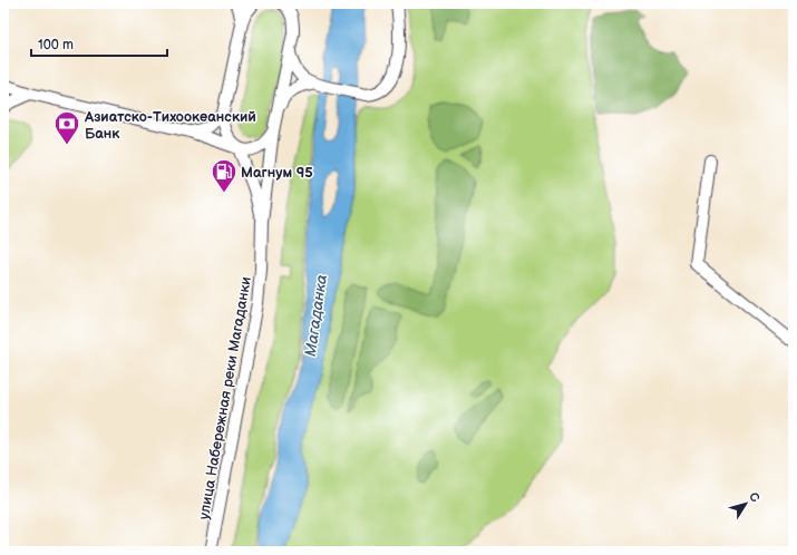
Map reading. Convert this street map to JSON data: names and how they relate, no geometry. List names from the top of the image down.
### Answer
{
  "streets": {
    "street": ["улица Набережная реки Магаданки"]
  },
  "water": ["Магаданка"],
  "places": {
    "bank": ["Азиатско-Тихоокеанский Банк"],
    "fuel station": ["Магнум 95"]
  },
  "scale_bar": "100 m",
  "north": "top right"
}
